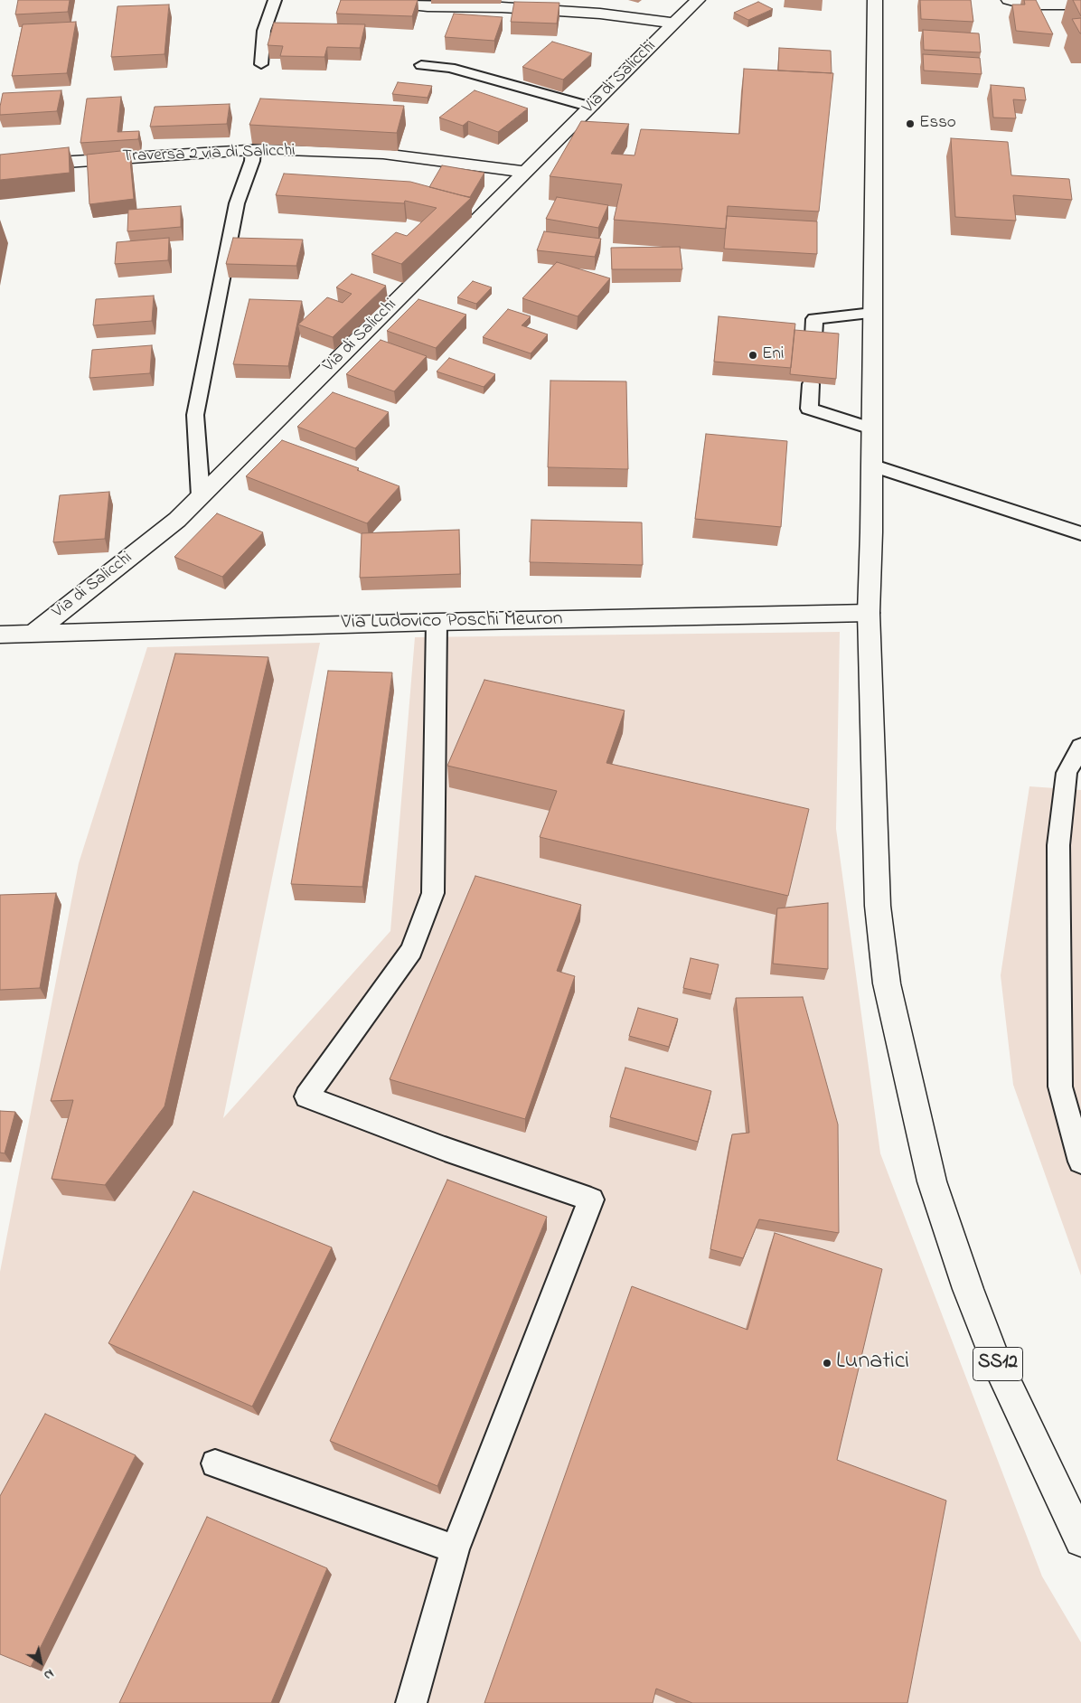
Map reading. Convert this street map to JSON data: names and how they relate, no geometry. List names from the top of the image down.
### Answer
{
  "streets": {
    "street": [
      "Via di Salicchi",
      "Traversa 2 via di Salicchi",
      "Via Ludovico Poschi Meuron",
      "SS12"
    ]
  },
  "crossings": [
    ["Via di Salicchi", "Traversa 2 via di Salicchi"],
    ["Via di Salicchi", "Via Ludovico Poschi Meuron"],
    ["Via Ludovico Poschi Meuron", "SS12"]
  ],
  "places": ["Esso", "Eni", "Lunatici"],
  "north": "bottom right"
}
